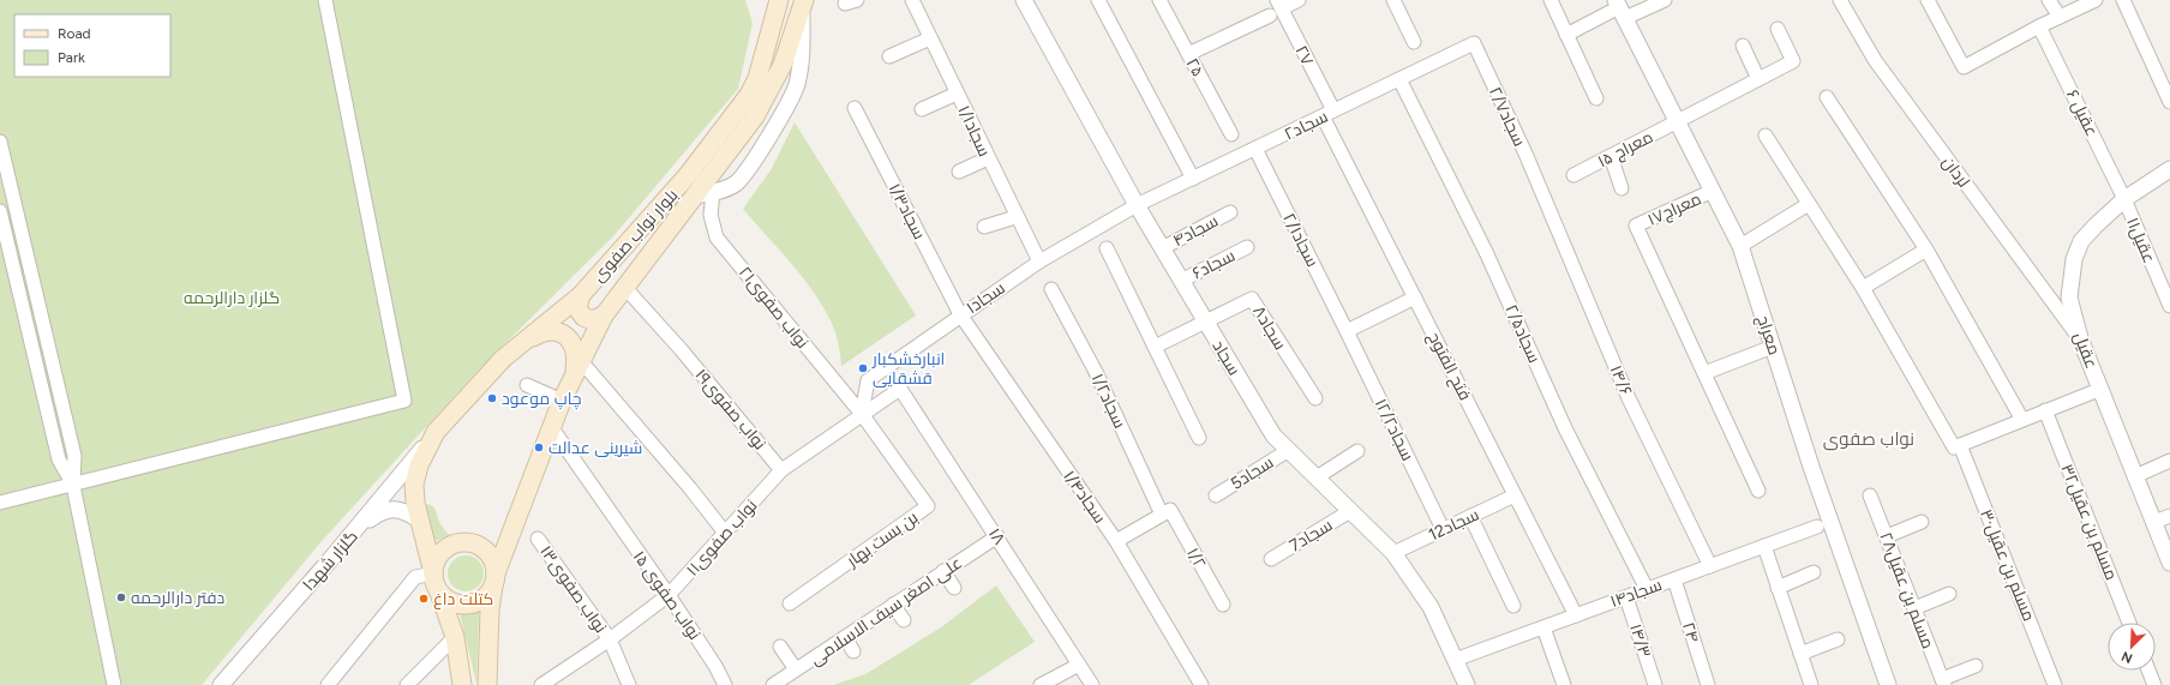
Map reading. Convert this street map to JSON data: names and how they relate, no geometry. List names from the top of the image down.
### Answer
{
  "streets": {
    "main road": ["بلوار نواب صفوی"],
    "street": [
      "۲۷",
      "۲۵",
      "عقیل ۶",
      "سجاد۲/۷",
      "۲سجاد",
      "۱/۱سجاد",
      "معراج ۱۵",
      "لردان",
      "معراج۱۷",
      "۱/۳سجاد",
      "۴سجاد",
      "۲/۱سجاد",
      "عقیل۱۱",
      "۶سجاد",
      "۱سجاد",
      "۲۱نواب صفوی",
      "۸سجاد",
      "۲/۵سجاد",
      "معراج",
      "عقیل",
      "سجاد",
      "فتح الفتوح",
      "۱۴/۶",
      "۱/۲سجاد",
      "۱۹نواب صفوی",
      "۱۲/۲سجاد",
      "5سجاد",
      "۱/۴سجاد",
      "مسلم بن عقیل۳۲",
      "12سجاد",
      "7سجاد",
      "۱۸",
      "۱۱نواب صفوی",
      "بن بست بهار",
      "۱/۲",
      "گلزار شهدا",
      "مسلم بن عقیل۳۰",
      "۱۳نواب صفوی",
      "مسلم بن عقیل۲۸",
      "۱۴سجاد",
      "نواب صفوی ۱۵",
      "علی اصغر سیف الاسلامی",
      "۲۴",
      "۱۴/۳"
    ]
  },
  "crossings": [
    ["۲۷", "۲سجاد"],
    ["۲۷", "فتح الفتوح"],
    ["عقیل ۶", "عقیل۱۱"],
    ["عقیل ۶", "عقیل"],
    ["سجاد۲/۷", "۲سجاد"],
    ["سجاد۲/۷", "۱۴/۶"],
    ["۲سجاد", "۲/۱سجاد"],
    ["۲سجاد", "۱سجاد"],
    ["۲سجاد", "۲/۵سجاد"],
    ["۲سجاد", "سجاد"],
    ["۲سجاد", "فتح الفتوح"],
    ["۱/۱سجاد", "۱سجاد"],
    ["معراج ۱۵", "معراج"],
    ["لردان", "عقیل"],
    ["معراج۱۷", "معراج"],
    ["۱/۳سجاد", "۱سجاد"],
    ["۱/۳سجاد", "۱/۴سجاد"],
    ["۴سجاد", "سجاد"],
    ["بلوار نواب صفوی", "۱۹نواب صفوی"],
    ["بلوار نواب صفوی", "گلزار شهدا"],
    ["بلوار نواب صفوی", "نواب صفوی ۱۵"],
    ["۲/۱سجاد", "۱۲/۲سجاد"],
    ["عقیل۱۱", "عقیل"],
    ["۶سجاد", "سجاد"],
    ["۱سجاد", "۲۱نواب صفوی"],
    ["۱سجاد", "سجاد"],
    ["۱سجاد", "۱/۴سجاد"],
    ["۱سجاد", "۱۱نواب صفوی"],
    ["۱سجاد", "بن بست بهار"],
    ["۲۱نواب صفوی", "۱۱نواب صفوی"],
    ["۲۱نواب صفوی", "بن بست بهار"],
    ["۸سجاد", "سجاد"],
    ["۲/۵سجاد", "۱۴سجاد"],
    ["سجاد", "5سجاد"],
    ["سجاد", "12سجاد"],
    ["سجاد", "7سجاد"],
    ["سجاد", "۱۴سجاد"],
    ["فتح الفتوح", "12سجاد"],
    ["فتح الفتوح", "۱۴سجاد"],
    ["۱۴/۶", "۱۴سجاد"],
    ["۱/۲سجاد", "۱/۲"],
    ["۱۹نواب صفوی", "۱۱نواب صفوی"],
    ["۱۲/۲سجاد", "12سجاد"],
    ["۱۸", "۱۱نواب صفوی"],
    ["۱۸", "علی اصغر سیف الاسلامی"],
    ["۱۱نواب صفوی", "بن بست بهار"],
    ["۱۱نواب صفوی", "۱۳نواب صفوی"],
    ["۱۱نواب صفوی", "نواب صفوی ۱۵"],
    ["۱۴سجاد", "۲۴"],
    ["۱۴سجاد", "۱۴/۳"]
  ],
  "districts": ["نواب صفوی"],
  "parks": ["گلزار دارالرحمه"],
  "places": [
    "انبارخشکبار قشقایی",
    "چاپ موعود",
    "شیرینی عدالت",
    "دفتر دارالرحمه",
    "کتلت داغ"
  ],
  "legend": ["Road", "Park"],
  "north": "bottom left"
}
